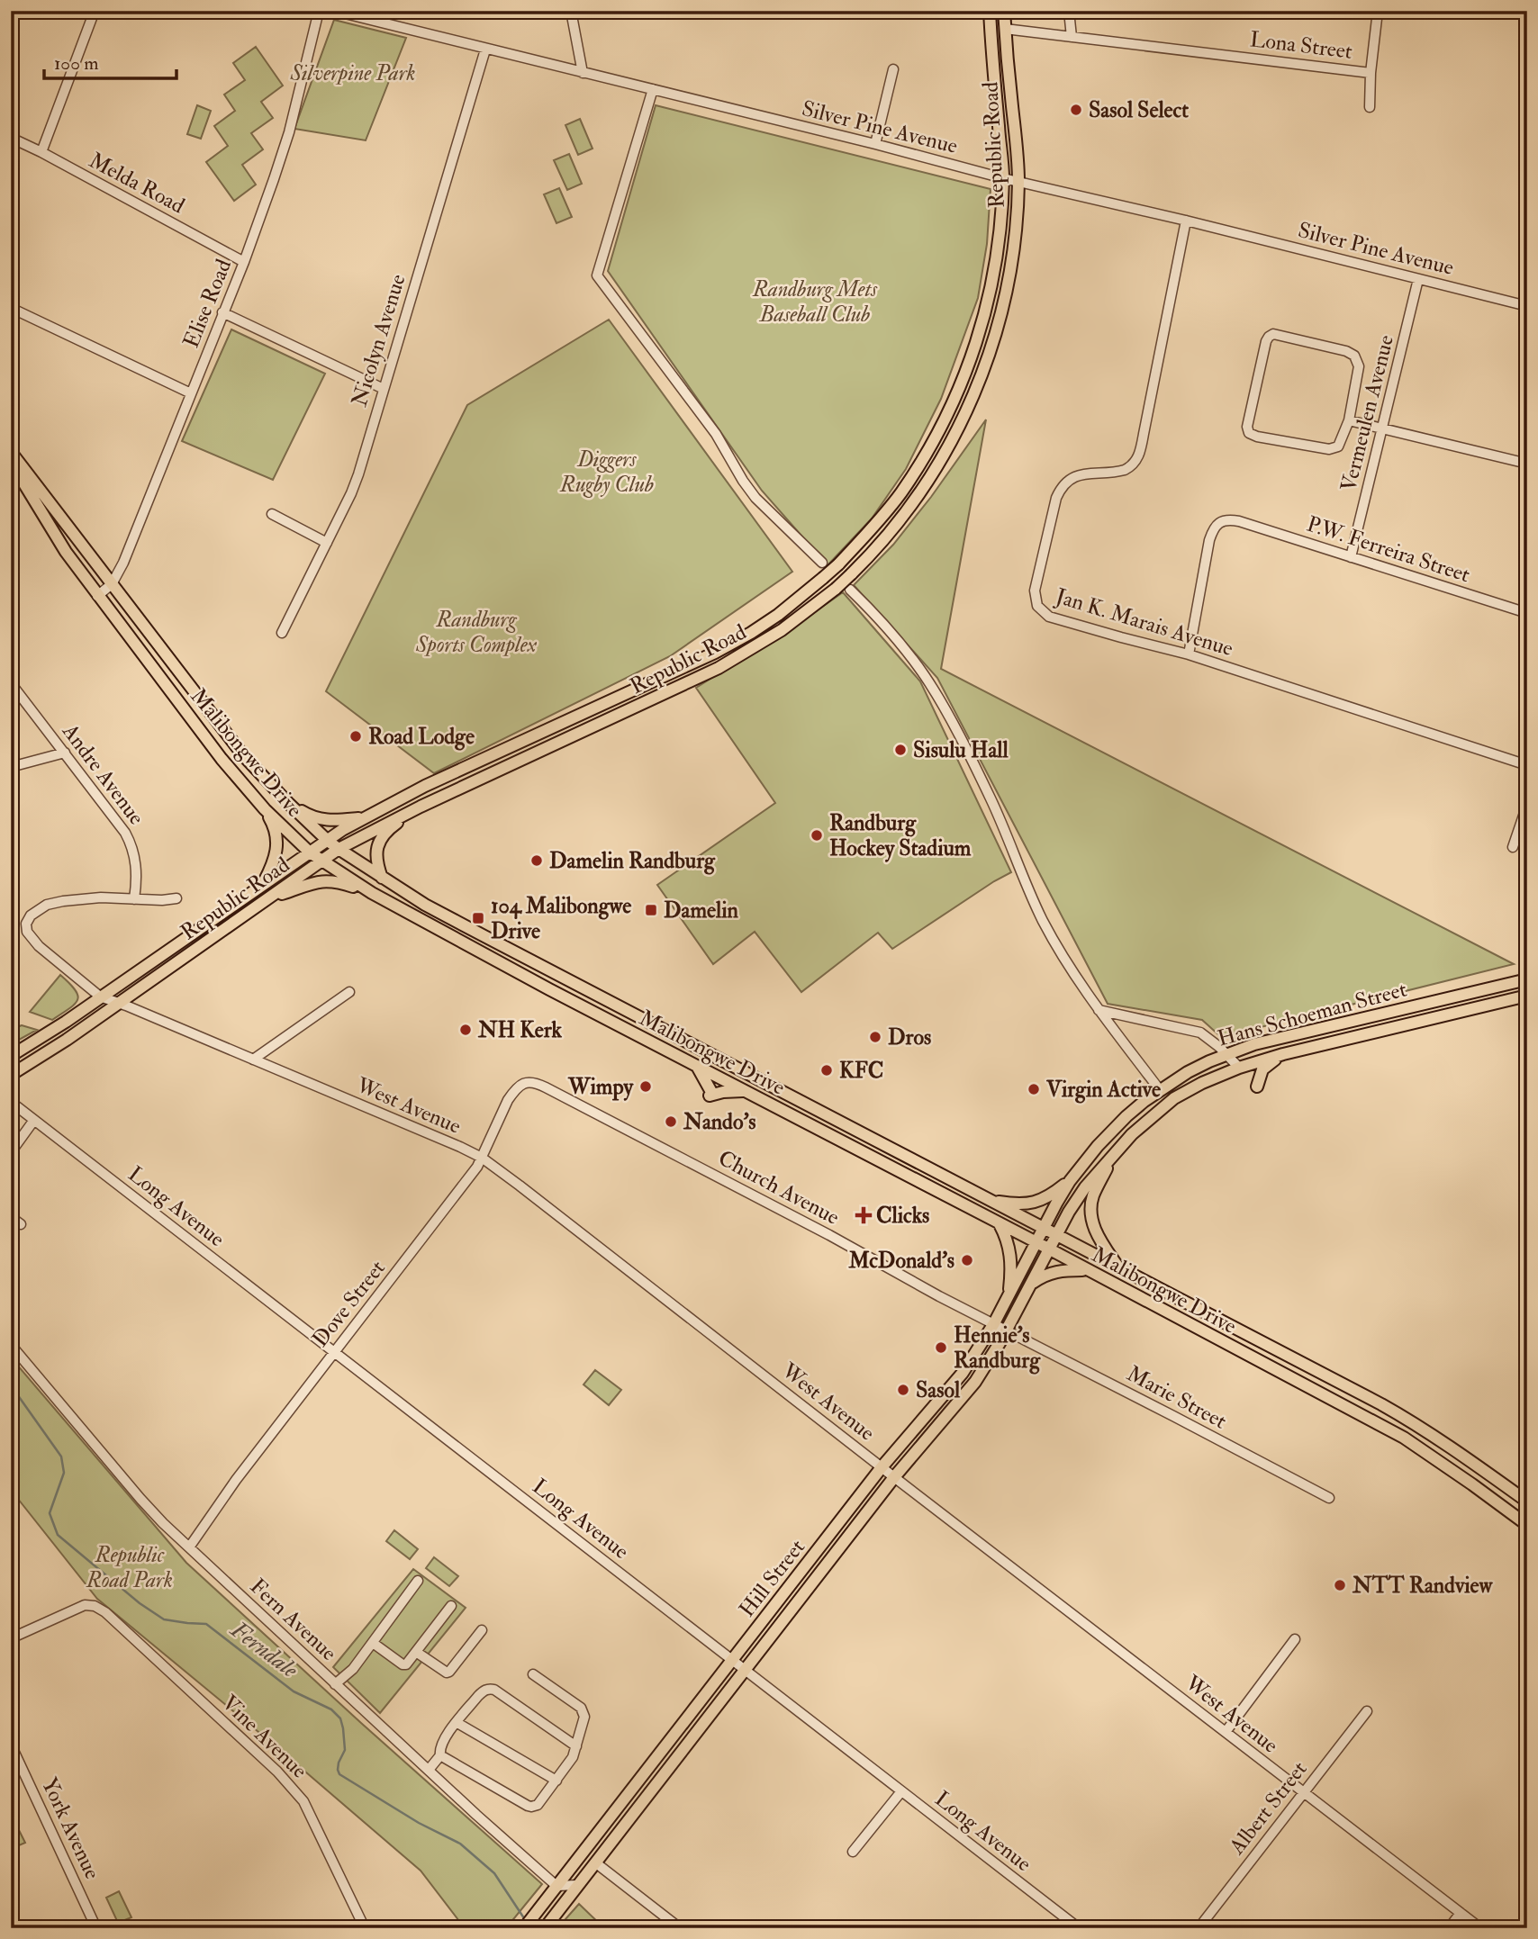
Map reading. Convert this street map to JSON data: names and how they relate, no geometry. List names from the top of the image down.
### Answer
{
  "streets": {
    "main road": [
      "Republic Road",
      "Malibongwe Drive",
      "Hans Schoeman Street",
      "Hill Street"
    ],
    "street": [
      "Lona Street",
      "Silver Pine Avenue",
      "Melda Road",
      "Elise Road",
      "Nicolyn Avenue",
      "Vermeulen Avenue",
      "P.W. Ferreira Street",
      "Jan K. Marais Avenue",
      "Andre Avenue",
      "West Avenue",
      "Church Avenue",
      "Long Avenue",
      "Dove Street",
      "Marie Street",
      "Fern Avenue",
      "Vine Avenue",
      "Albert Street",
      "York Avenue"
    ]
  },
  "crossings": [
    ["Lona Street", "Republic Road"],
    ["Silver Pine Avenue", "Republic Road"],
    ["Silver Pine Avenue", "Nicolyn Avenue"],
    ["Silver Pine Avenue", "Vermeulen Avenue"],
    ["Silver Pine Avenue", "Jan K. Marais Avenue"],
    ["Republic Road", "Malibongwe Drive"],
    ["Republic Road", "West Avenue"],
    ["Melda Road", "Elise Road"],
    ["Elise Road", "Malibongwe Drive"],
    ["Vermeulen Avenue", "P.W. Ferreira Street"],
    ["P.W. Ferreira Street", "Jan K. Marais Avenue"],
    ["Malibongwe Drive", "Hans Schoeman Street"],
    ["Malibongwe Drive", "Hill Street"],
    ["Hans Schoeman Street", "Hill Street"],
    ["West Avenue", "Dove Street"],
    ["West Avenue", "Hill Street"],
    ["West Avenue", "Albert Street"],
    ["Church Avenue", "Dove Street"],
    ["Church Avenue", "Marie Street"],
    ["Church Avenue", "Hill Street"],
    ["Long Avenue", "Dove Street"],
    ["Long Avenue", "Hill Street"],
    ["Dove Street", "Fern Avenue"],
    ["Marie Street", "Hill Street"],
    ["Hill Street", "Fern Avenue"]
  ],
  "water": ["Ferndale"],
  "parks": [
    "Silverpine Park",
    "Randburg Mets Baseball Club",
    "Diggers Rugby Club",
    "Randburg Sports Complex",
    "Republic Road Park"
  ],
  "places": {
    "other": [
      "Sasol Select",
      "Road Lodge",
      "Sisulu Hall",
      "Randburg Hockey Stadium",
      "Damelin Randburg",
      "NH Kerk",
      "Dros",
      "KFC",
      "Wimpy",
      "Virgin Active",
      "Nando's",
      "McDonald's",
      "Hennie's Randburg",
      "Sasol",
      "NTT Randview"
    ],
    "transit": ["Damelin", "104 Malibongwe Drive"],
    "health": ["Clicks"]
  },
  "scale_bar": "100 m"
}
